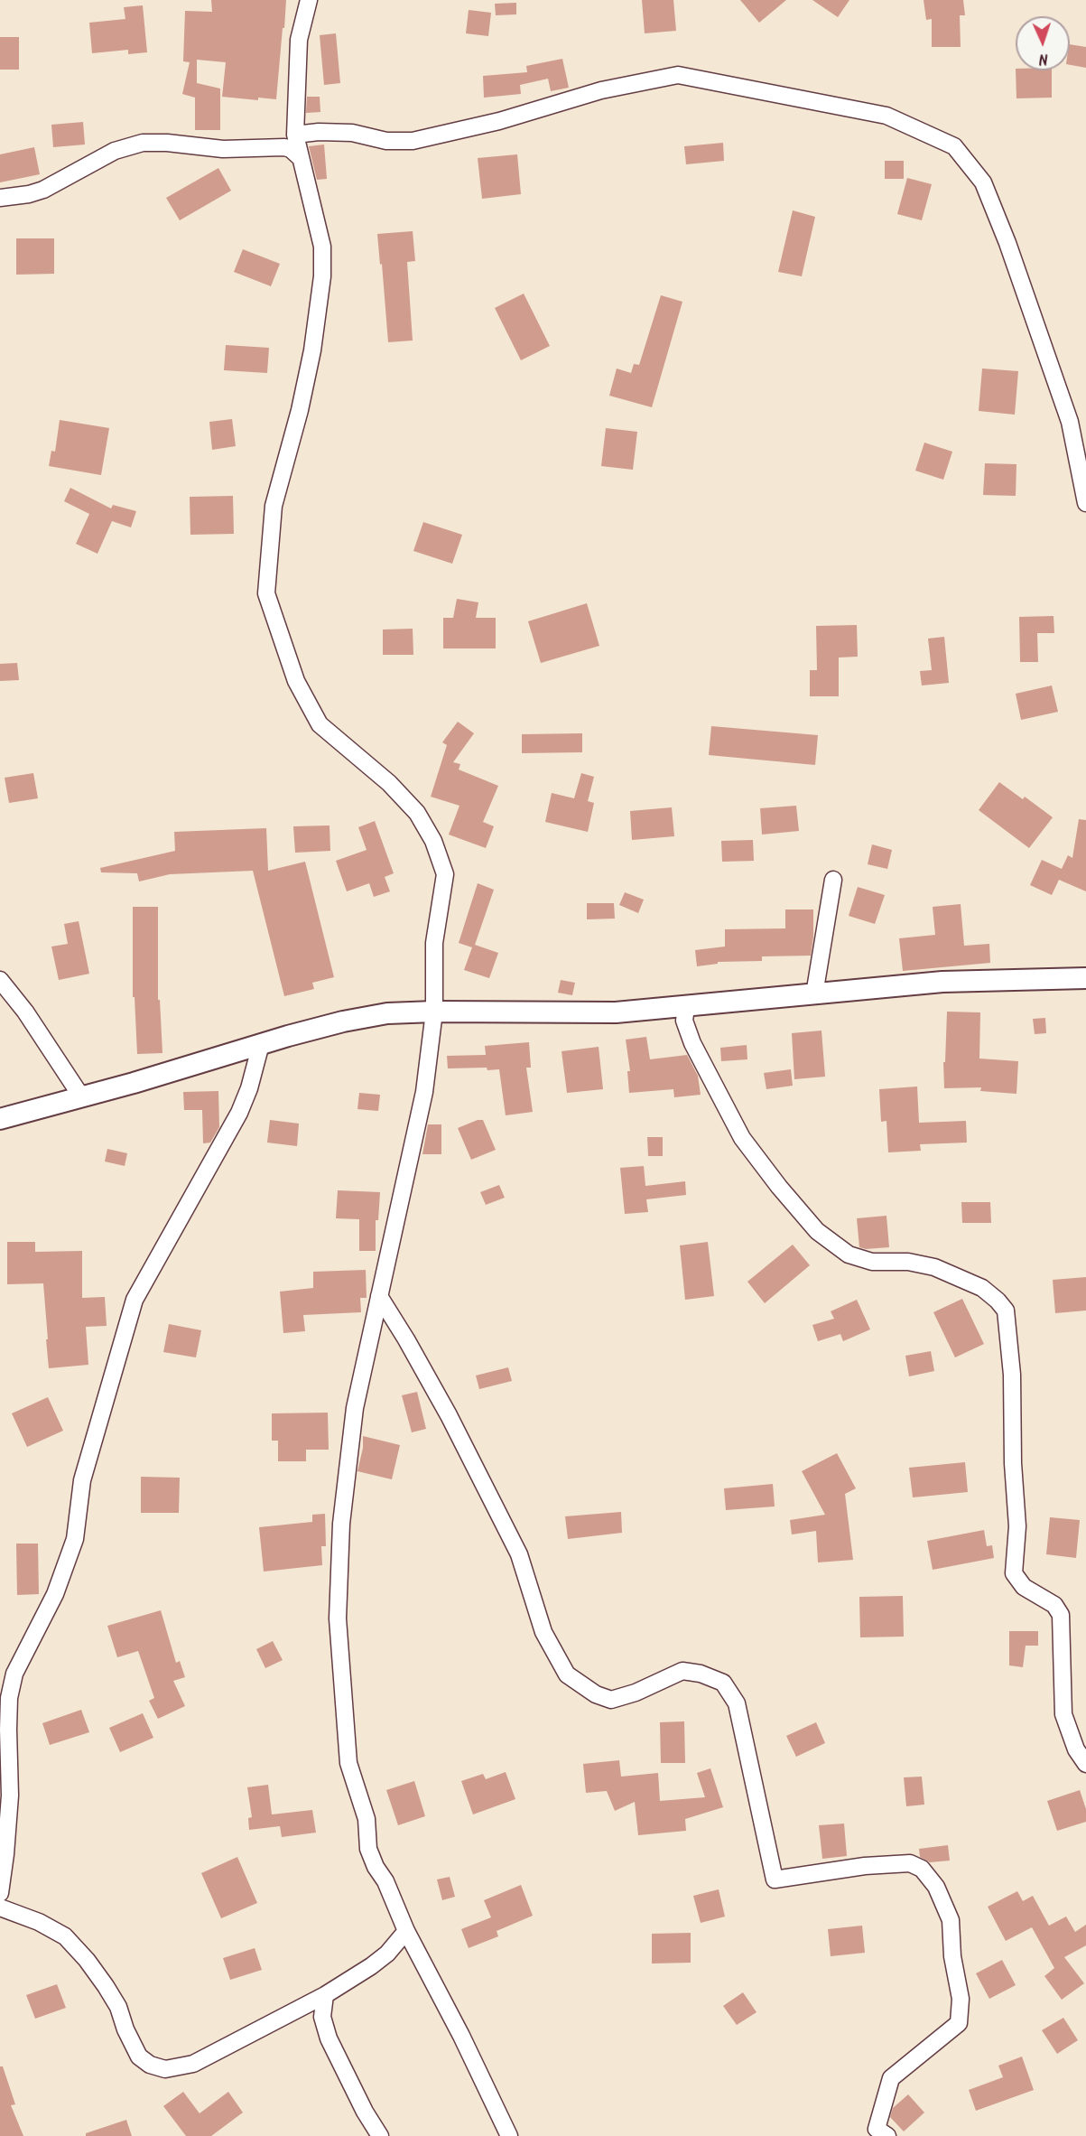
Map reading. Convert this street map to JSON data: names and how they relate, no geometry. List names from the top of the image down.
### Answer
{
  "north": "bottom"
}
